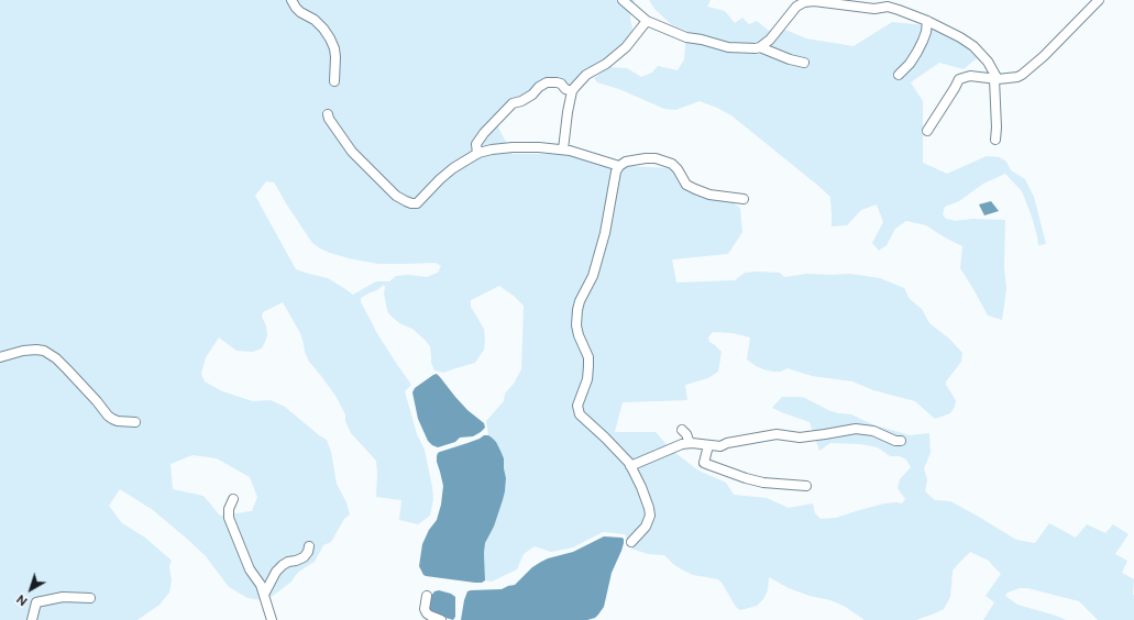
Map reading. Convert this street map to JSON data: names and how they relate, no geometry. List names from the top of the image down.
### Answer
{
  "north": "bottom left"
}
